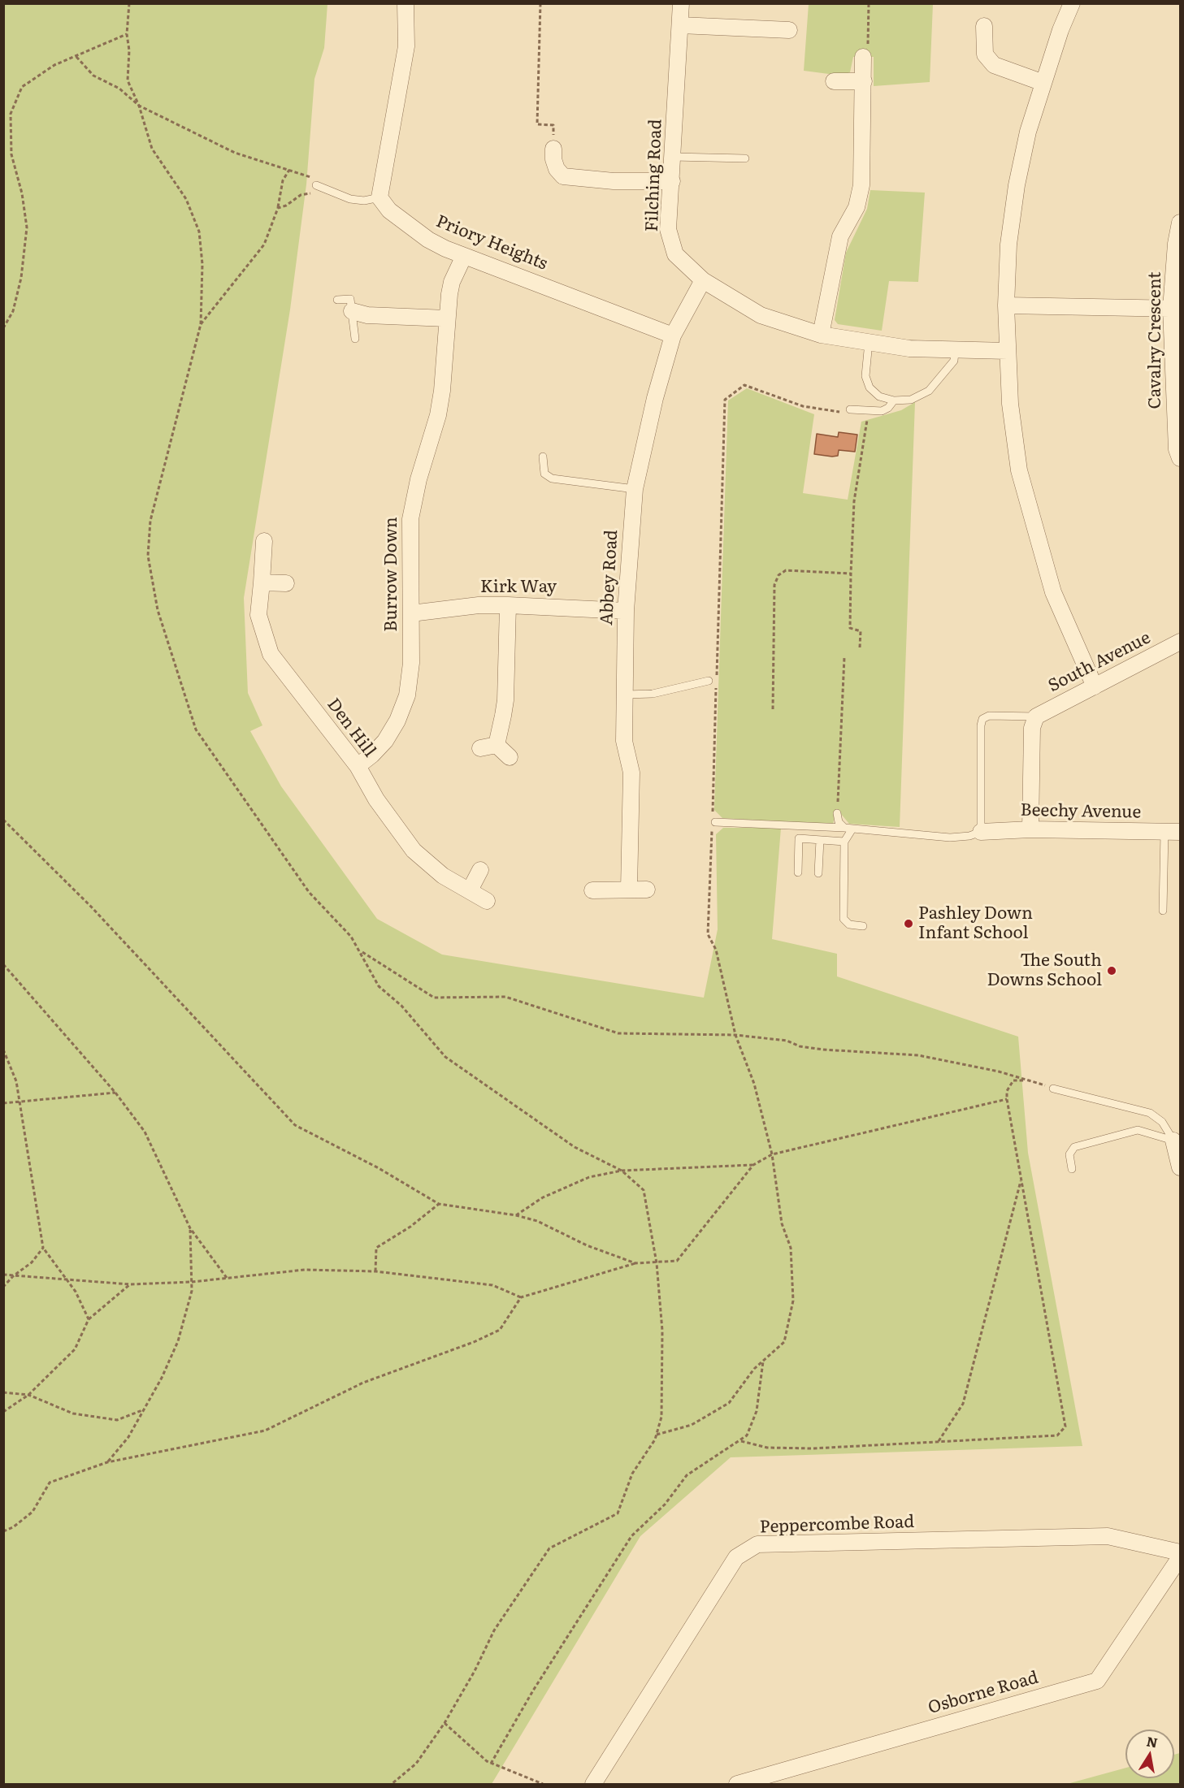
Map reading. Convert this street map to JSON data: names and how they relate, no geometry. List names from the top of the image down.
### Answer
{
  "streets": {
    "street": [
      "Filching Road",
      "Priory Heights",
      "Cavalry Crescent",
      "Burrow Down",
      "Abbey Road",
      "Kirk Way",
      "South Avenue",
      "Den Hill",
      "Beechy Avenue",
      "Peppercombe Road",
      "Osborne Road"
    ]
  },
  "crossings": [
    ["Filching Road", "Abbey Road"],
    ["Priory Heights", "Burrow Down"],
    ["Priory Heights", "Abbey Road"],
    ["Burrow Down", "Kirk Way"],
    ["Burrow Down", "Den Hill"],
    ["Abbey Road", "Kirk Way"]
  ],
  "places": ["Pashley Down Infant School", "The South Downs School"],
  "north": "top"
}
